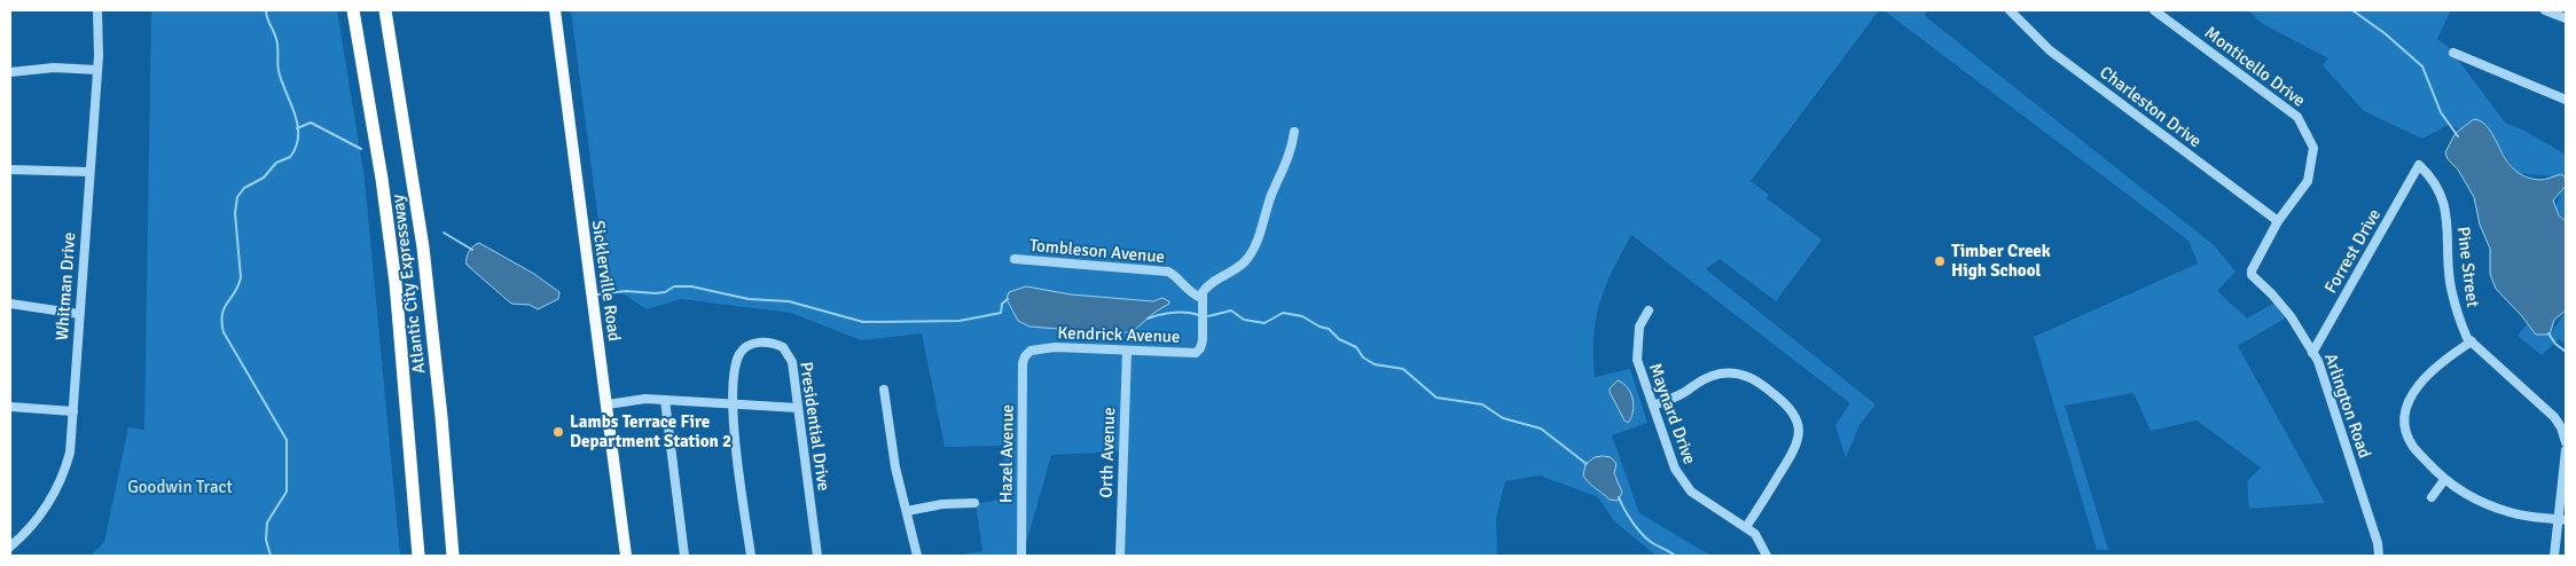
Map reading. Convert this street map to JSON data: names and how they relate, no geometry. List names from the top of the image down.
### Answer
{
  "streets": {
    "highway": ["Atlantic City Expressway"],
    "main road": ["Sicklerville Road"],
    "street": [
      "Monticello Drive",
      "Charleston Drive",
      "Tombleson Avenue",
      "Forrest Drive",
      "Pine Street",
      "Whitman Drive",
      "Kendrick Avenue",
      "Arlington Road",
      "Maynard Drive",
      "Presidential Drive",
      "Orth Avenue",
      "Hazel Avenue"
    ]
  },
  "crossings": [
    ["Monticello Drive", "Charleston Drive"],
    ["Monticello Drive", "Arlington Road"],
    ["Charleston Drive", "Arlington Road"],
    ["Tombleson Avenue", "Kendrick Avenue"],
    ["Forrest Drive", "Pine Street"],
    ["Forrest Drive", "Arlington Road"],
    ["Kendrick Avenue", "Orth Avenue"],
    ["Kendrick Avenue", "Hazel Avenue"]
  ],
  "parks": ["Goodwin Tract"],
  "places": ["Timber Creek High School", "Lambs Terrace Fire Department Station 2"]
}
